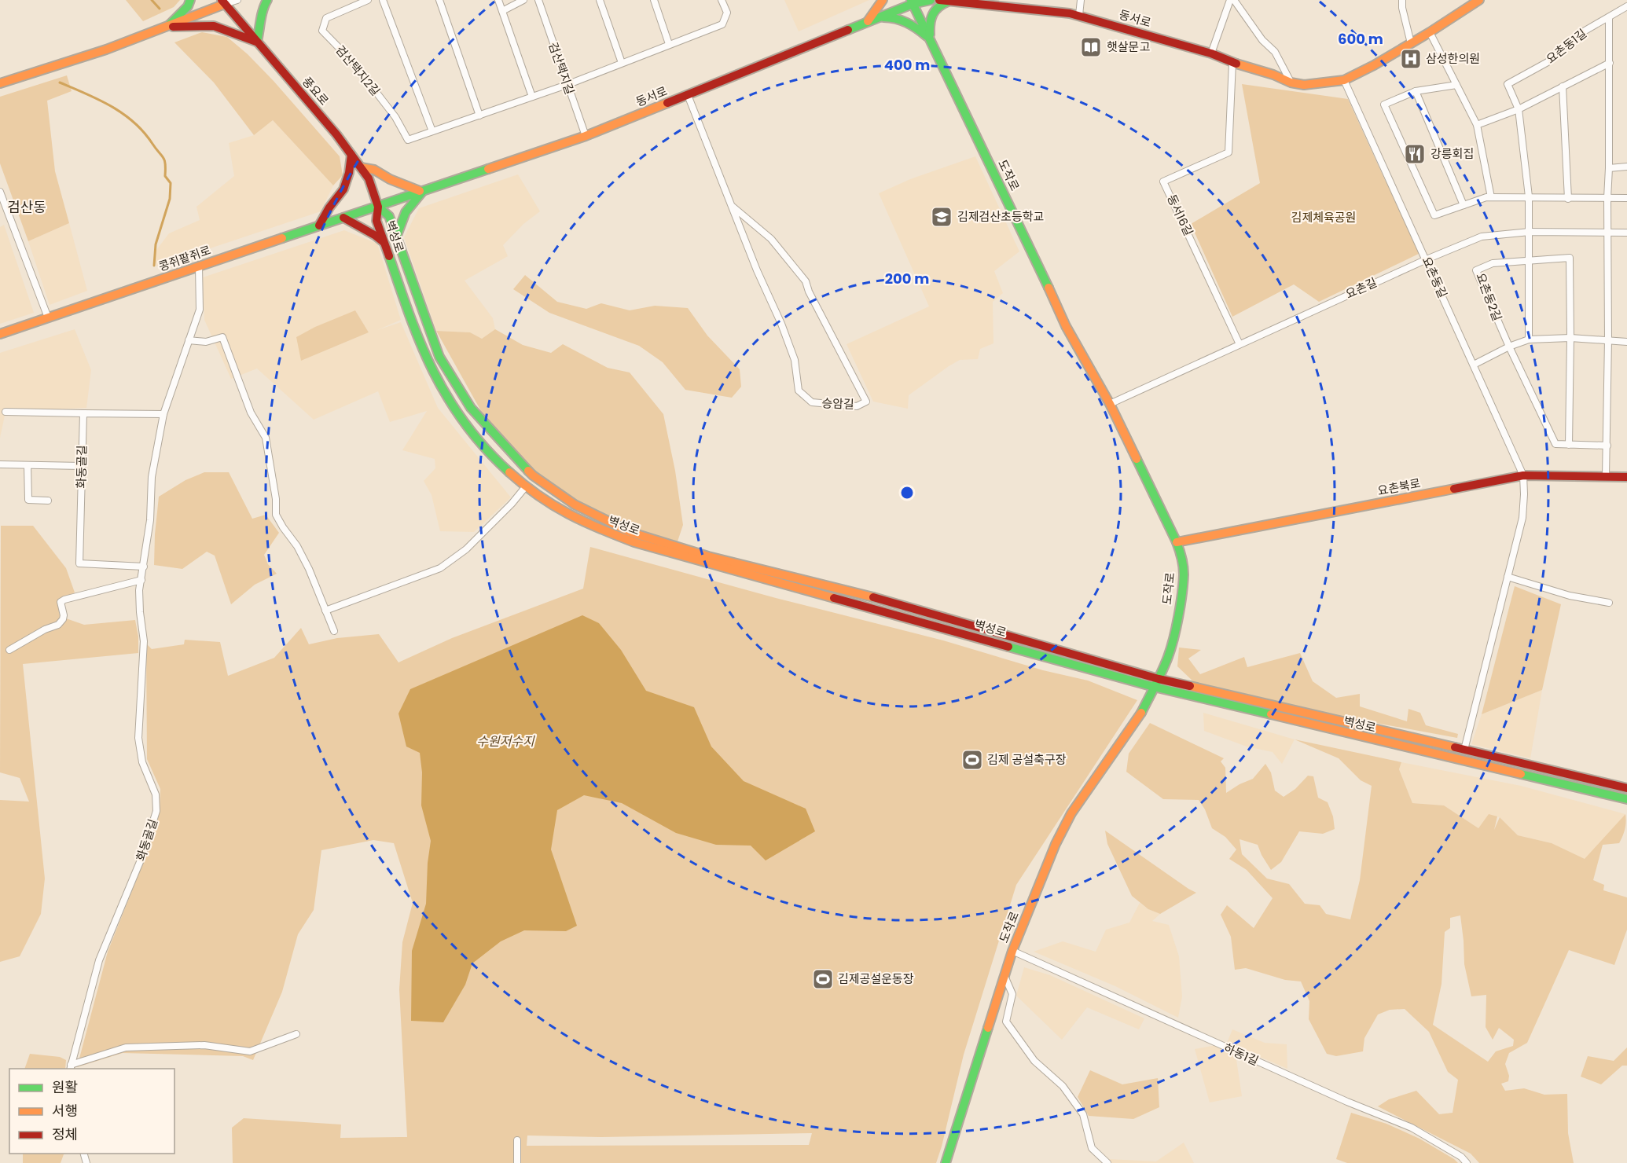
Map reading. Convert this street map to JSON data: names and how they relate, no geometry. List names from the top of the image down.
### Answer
{
  "streets": {
    "main road": [
      "동서로",
      "풍요로",
      "도작로",
      "벽성로",
      "콩쥐팥쥐로",
      "요촌북로"
    ],
    "street": [
      "요촌동1길",
      "검산택지길",
      "검산택지2길",
      "동서16길",
      "요촌동길",
      "요촌길",
      "요촌동2길",
      "승암길",
      "화동골길",
      "하동1길"
    ]
  },
  "crossings": [
    ["동서로", "검산택지길"],
    ["동서로", "풍요로"],
    ["동서로", "도작로"],
    ["동서로", "동서16길"],
    ["동서로", "벽성로"],
    ["동서로", "콩쥐팥쥐로"],
    ["동서로", "요촌동길"],
    ["동서로", "승암길"],
    ["요촌동1길", "요촌길"],
    ["요촌동1길", "요촌동2길"],
    ["검산택지길", "검산택지2길"],
    ["풍요로", "벽성로"],
    ["풍요로", "콩쥐팥쥐로"],
    ["도작로", "벽성로"],
    ["도작로", "요촌길"],
    ["도작로", "요촌북로"],
    ["도작로", "하동1길"],
    ["동서16길", "요촌길"],
    ["벽성로", "콩쥐팥쥐로"],
    ["콩쥐팥쥐로", "화동골길"],
    ["요촌동길", "요촌길"],
    ["요촌동길", "요촌북로"]
  ],
  "districts": ["검산동"],
  "water": ["수원저수지"],
  "parks": ["김제체육공원"],
  "places": {
    "library": ["햇살문고"],
    "hospital": ["삼성한의원"],
    "restaurant": ["강릉회집"],
    "school or university": ["김제검산초등학교"],
    "sports": ["김제 공설축구장", "김제공설운동장"]
  },
  "legend": ["원활", "서행", "정체"],
  "rings": ["600 m", "400 m", "200 m"]
}
